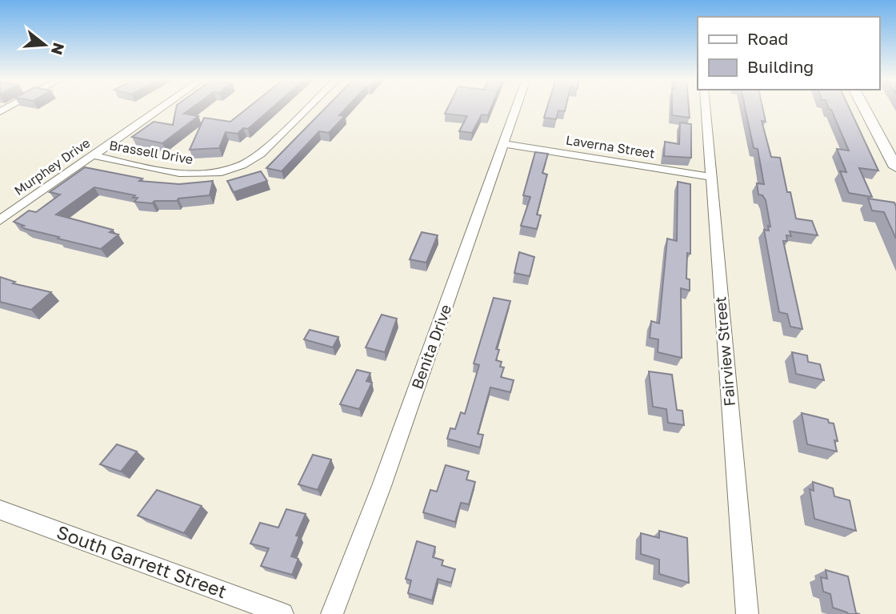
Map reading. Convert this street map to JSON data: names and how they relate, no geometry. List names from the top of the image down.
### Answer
{
  "streets": {
    "street": [
      "Laverna Street",
      "Brassell Drive",
      "Murphey Drive",
      "Benita Drive",
      "Fairview Street",
      "South Garrett Street"
    ]
  },
  "crossings": [
    ["Laverna Street", "Benita Drive"],
    ["Laverna Street", "Fairview Street"],
    ["Brassell Drive", "Murphey Drive"]
  ],
  "legend": ["Road", "Building"],
  "north": "right"
}
